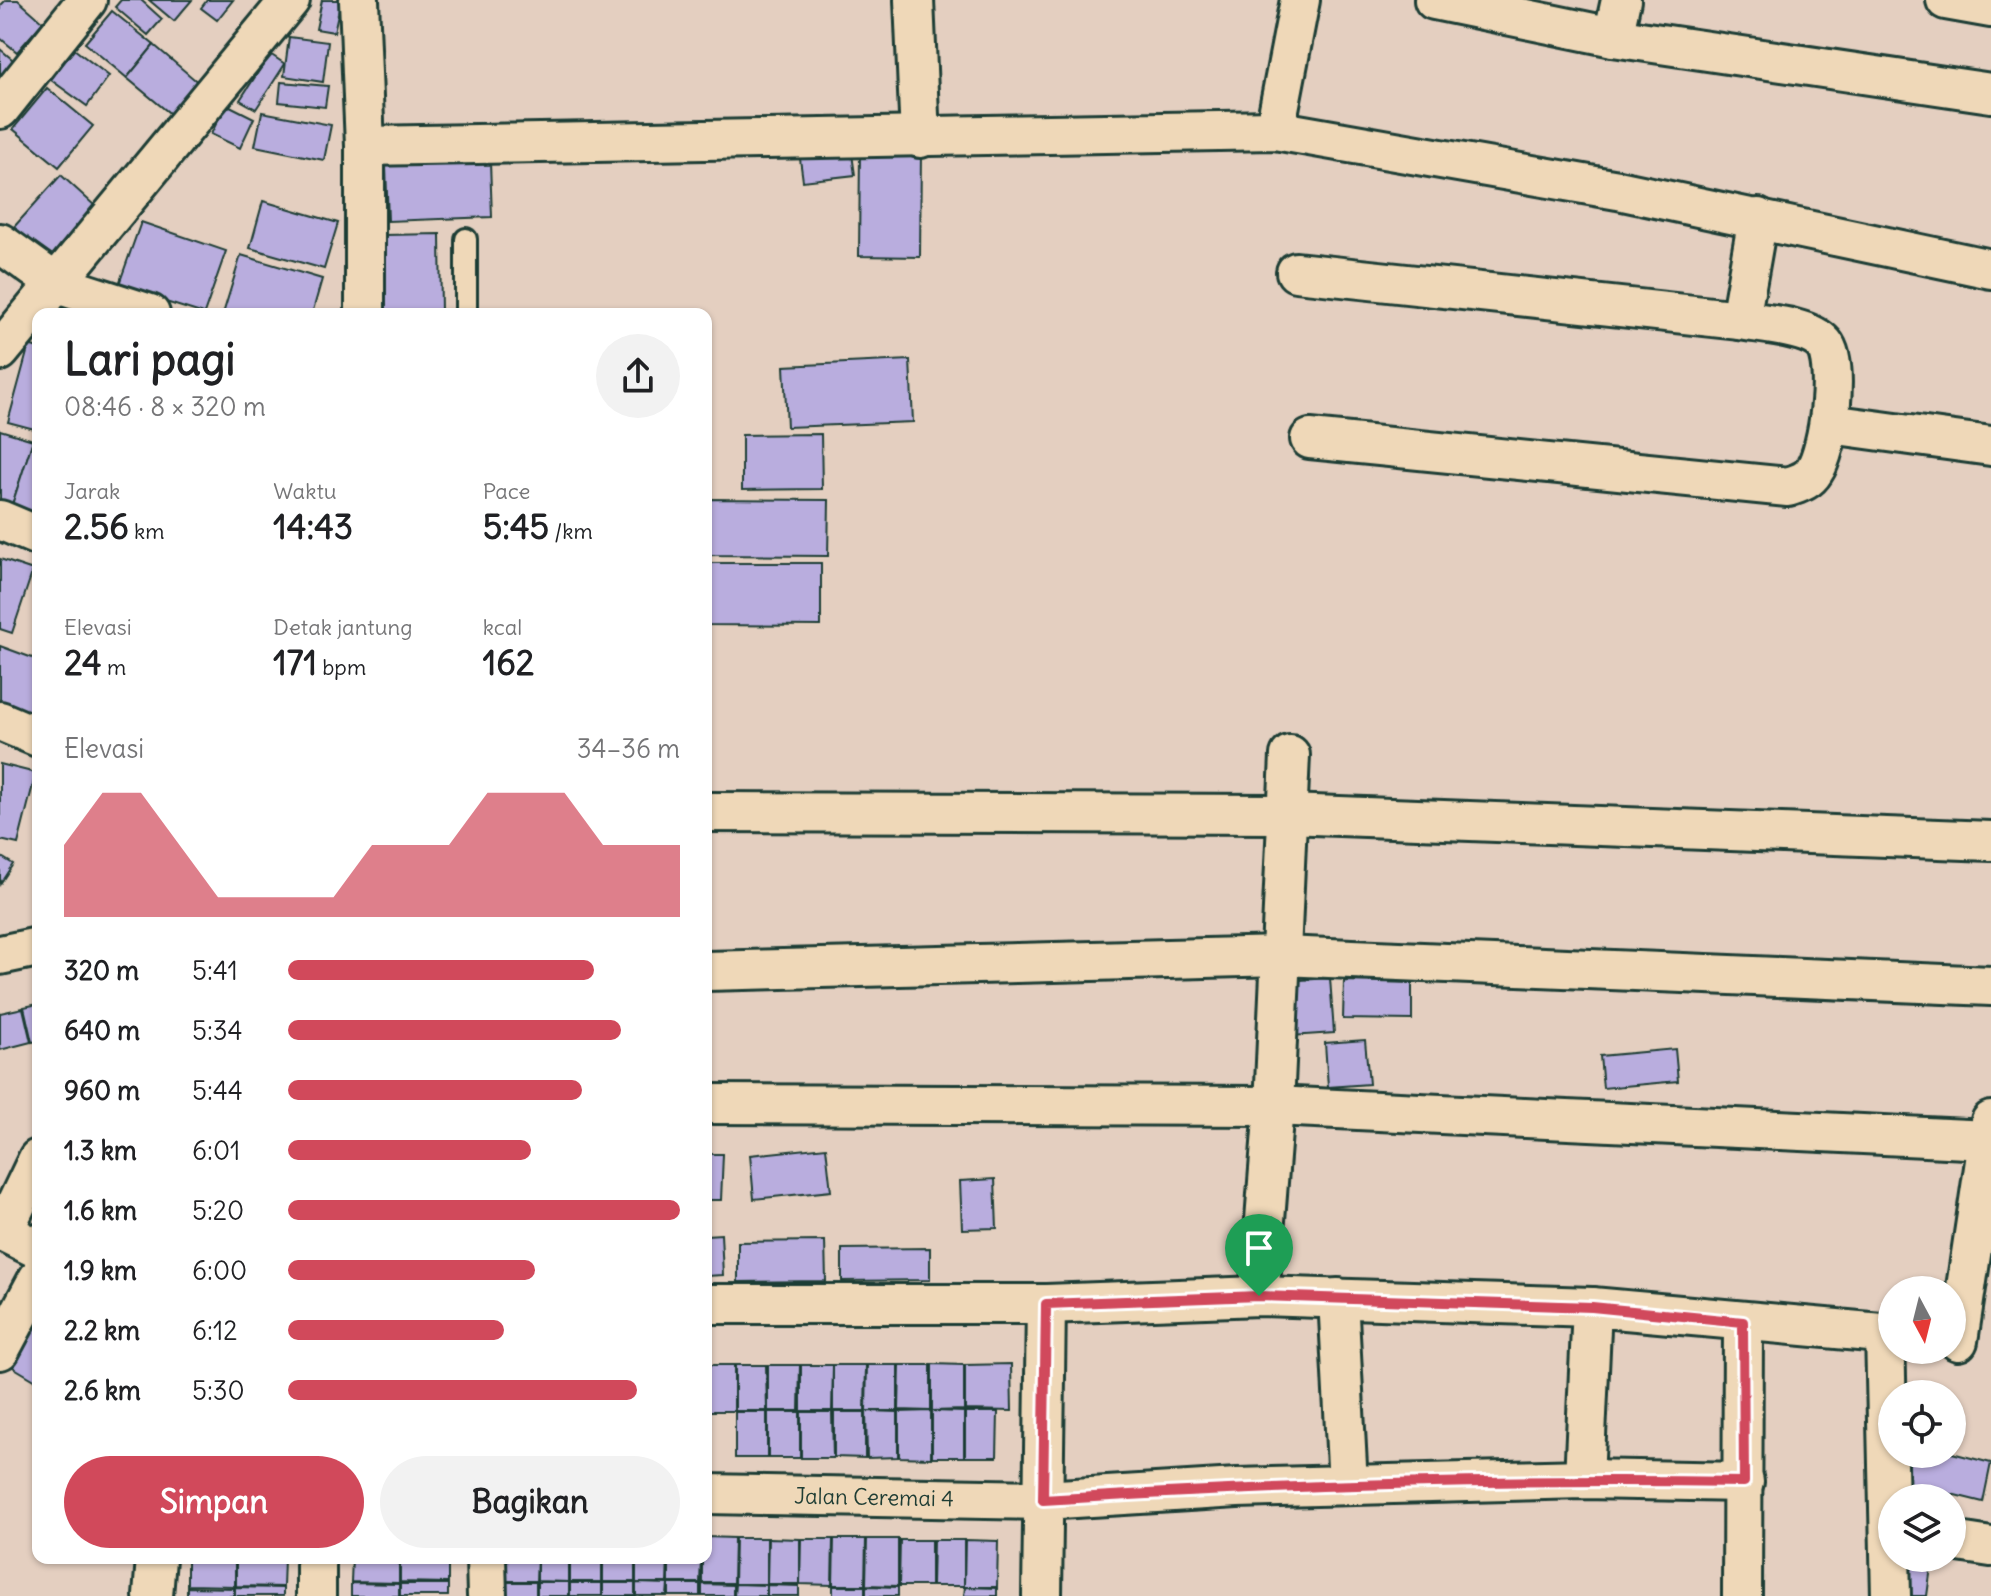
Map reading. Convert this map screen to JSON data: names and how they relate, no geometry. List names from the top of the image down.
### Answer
{
  "streets": {
    "street": ["Jalan Ceremai 4"]
  },
  "north": "bottom",
  "page": {
    "heading": ["Lari pagi", "08:46 · 8 × 320 m"],
    "stats": [
      ["Jarak", "2.56 km"],
      ["Waktu", "14:43"],
      ["Pace", "5:45 /km"],
      ["Elevasi", "24 m"],
      ["Detak jantung", "171 bpm"],
      ["kcal", "162"]
    ],
    "chart": ["Elevasi", "34–36 m"],
    "list": [
      {
        "name": "320 m",
        "note": "5:41"
      },
      {
        "name": "640 m",
        "note": "5:34"
      },
      {
        "name": "960 m",
        "note": "5:44"
      },
      {
        "name": "1.3 km",
        "note": "6:01"
      },
      {
        "name": "1.6 km",
        "note": "5:20"
      },
      {
        "name": "1.9 km",
        "note": "6:00"
      },
      {
        "name": "2.2 km",
        "note": "6:12"
      },
      {
        "name": "2.6 km",
        "note": "5:30"
      }
    ],
    "buttons": ["Simpan", "Bagikan"]
  }
}
